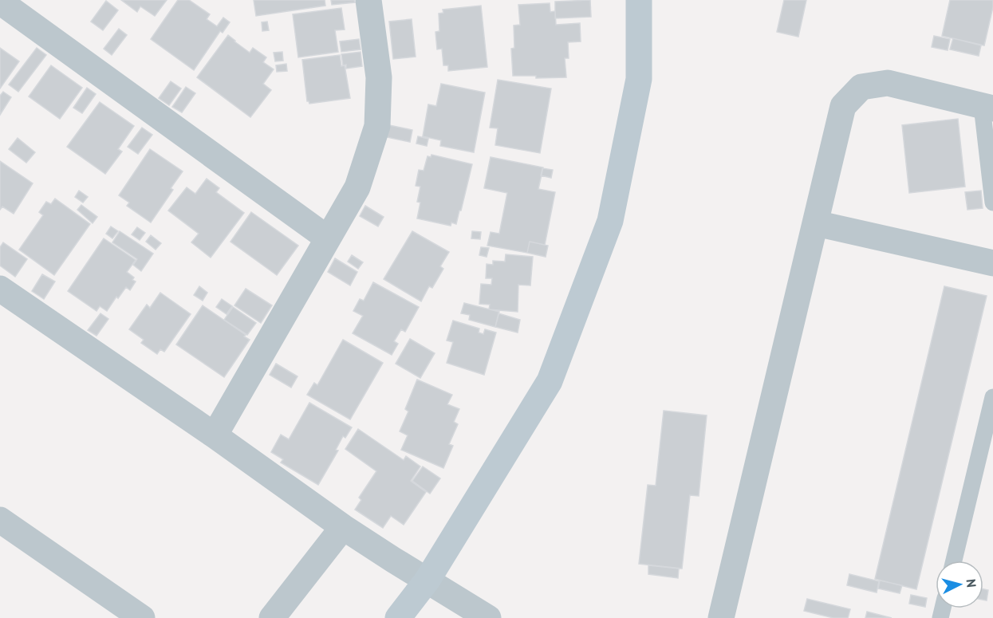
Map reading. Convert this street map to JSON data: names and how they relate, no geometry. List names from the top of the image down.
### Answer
{
  "north": "right"
}
